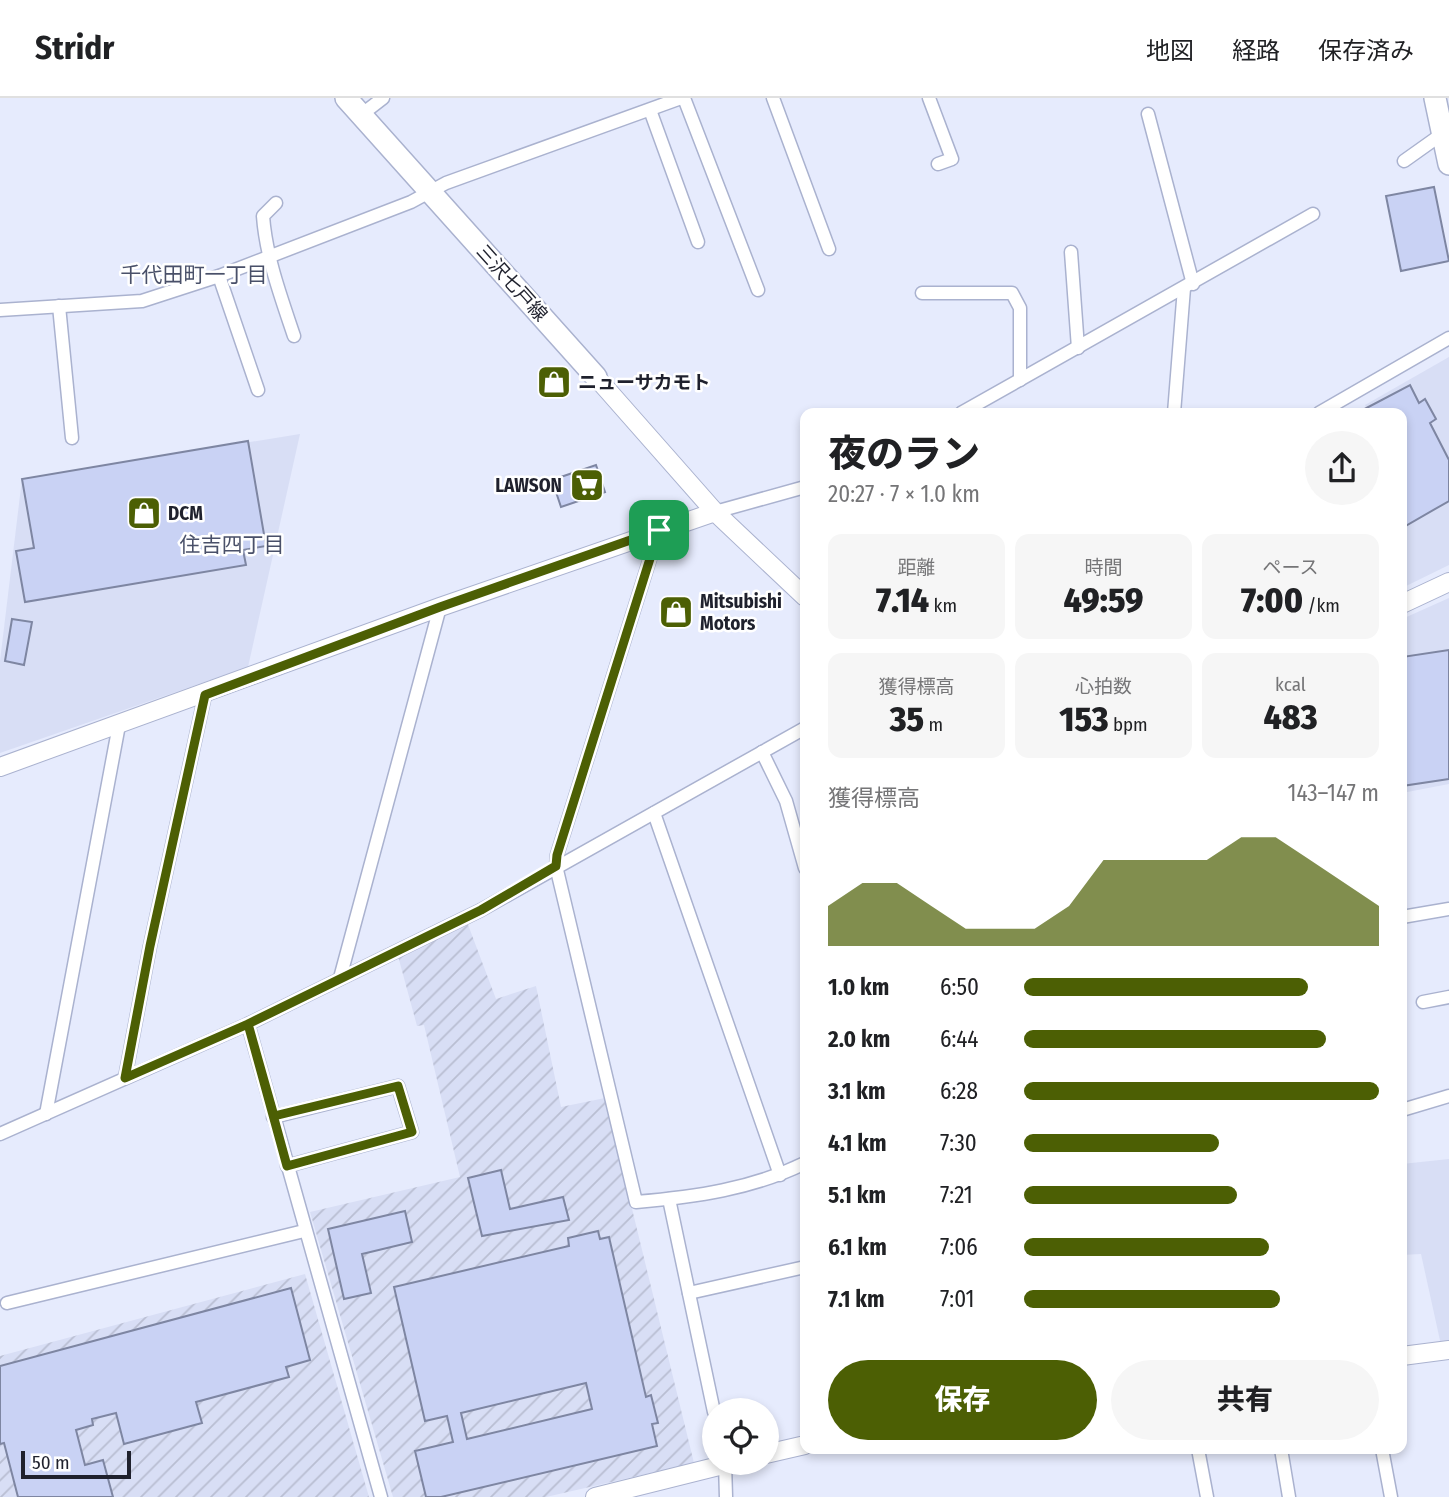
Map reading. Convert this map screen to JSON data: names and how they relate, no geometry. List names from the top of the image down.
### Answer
{
  "streets": {
    "main road": ["三沢七戸線"]
  },
  "districts": ["千代田町一丁目", "住吉四丁目"],
  "places": {
    "shop": ["ニューサカモト", "DCM", "Mitsubishi Motors"],
    "supermarket": ["LAWSON"]
  },
  "scale_bar": "50 m",
  "page": {
    "header": "Stridr",
    "nav": ["地図", "経路", "保存済み"],
    "heading": ["夜のラン", "20:27 · 7 × 1.0 km"],
    "stats": [
      ["距離", "7.14 km"],
      ["時間", "49:59"],
      ["ペース", "7:00 /km"],
      ["獲得標高", "35 m"],
      ["心拍数", "153 bpm"],
      ["kcal", "483"]
    ],
    "chart": ["獲得標高", "143–147 m"],
    "list": [
      {
        "name": "1.0 km",
        "note": "6:50"
      },
      {
        "name": "2.0 km",
        "note": "6:44"
      },
      {
        "name": "3.1 km",
        "note": "6:28"
      },
      {
        "name": "4.1 km",
        "note": "7:30"
      },
      {
        "name": "5.1 km",
        "note": "7:21"
      },
      {
        "name": "6.1 km",
        "note": "7:06"
      },
      {
        "name": "7.1 km",
        "note": "7:01"
      }
    ],
    "buttons": ["保存", "共有"],
    "scale": "50 m"
  }
}
